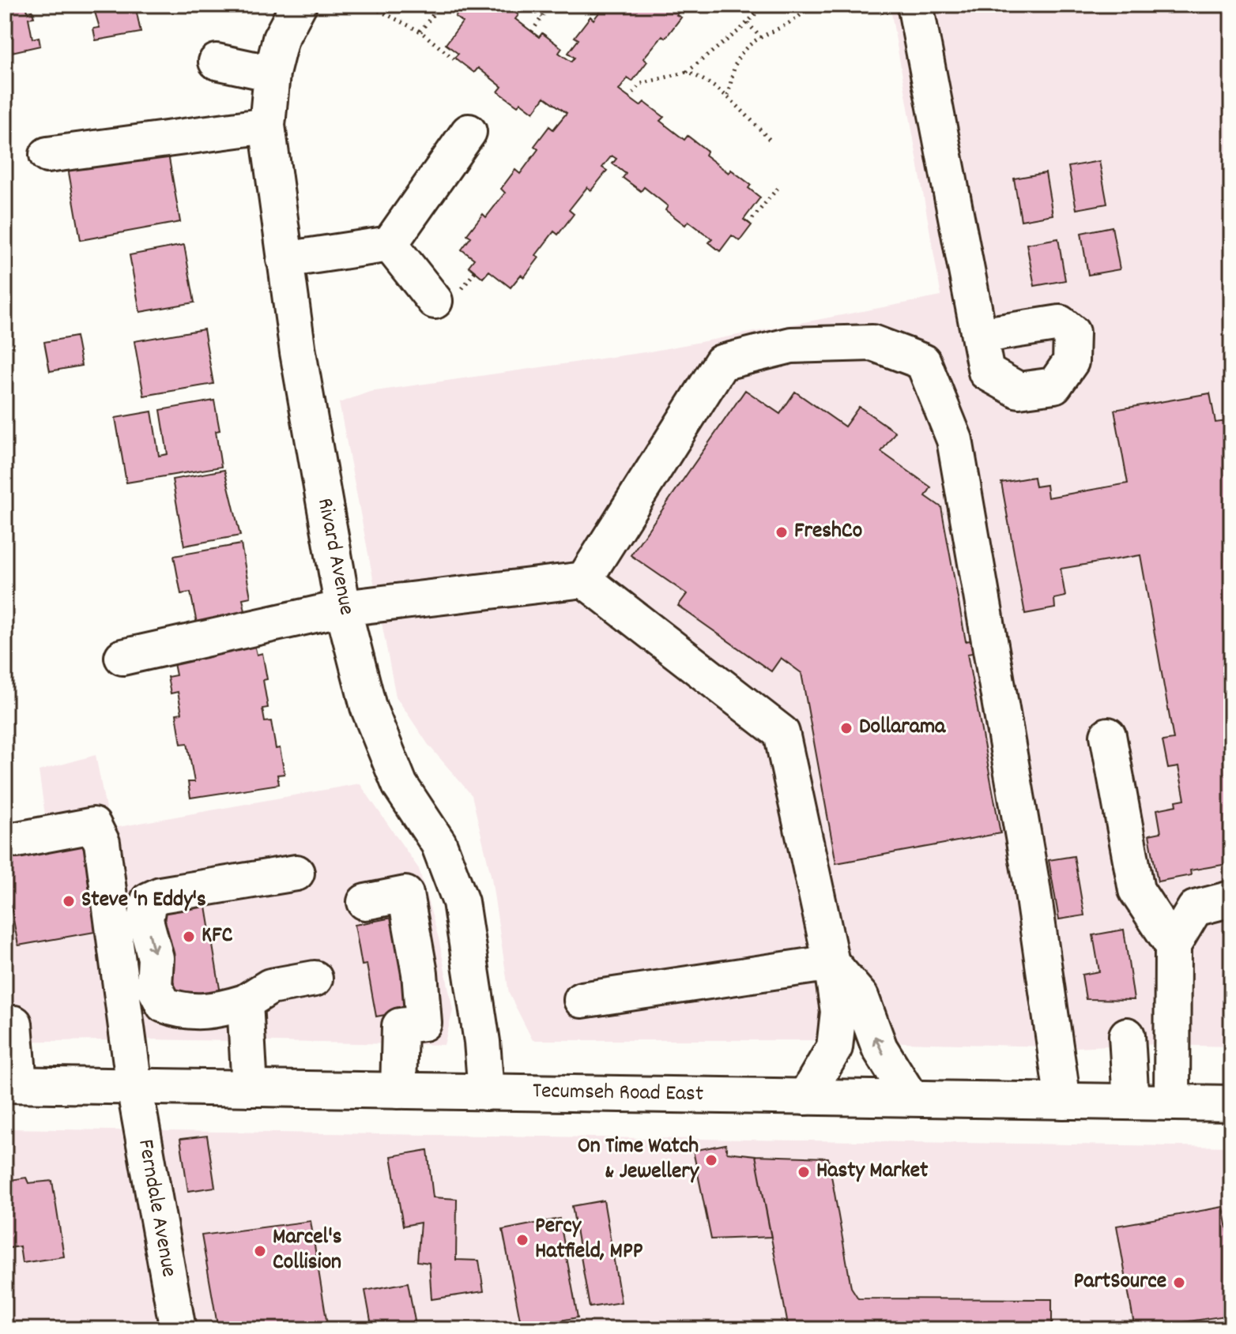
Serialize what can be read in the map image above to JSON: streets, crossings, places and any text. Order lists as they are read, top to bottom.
{
  "streets": {
    "street": ["Rivard Avenue", "Tecumseh Road East", "Ferndale Avenue"]
  },
  "crossings": [
    ["Rivard Avenue", "Tecumseh Road East"],
    ["Tecumseh Road East", "Ferndale Avenue"]
  ],
  "places": [
    "FreshCo",
    "Dollarama",
    "Steve 'n Eddy's",
    "KFC",
    "On Time Watch & Jewellery",
    "Hasty Market",
    "Percy Hatfield, MPP",
    "Marcel's Collision",
    "PartSource"
  ]
}
